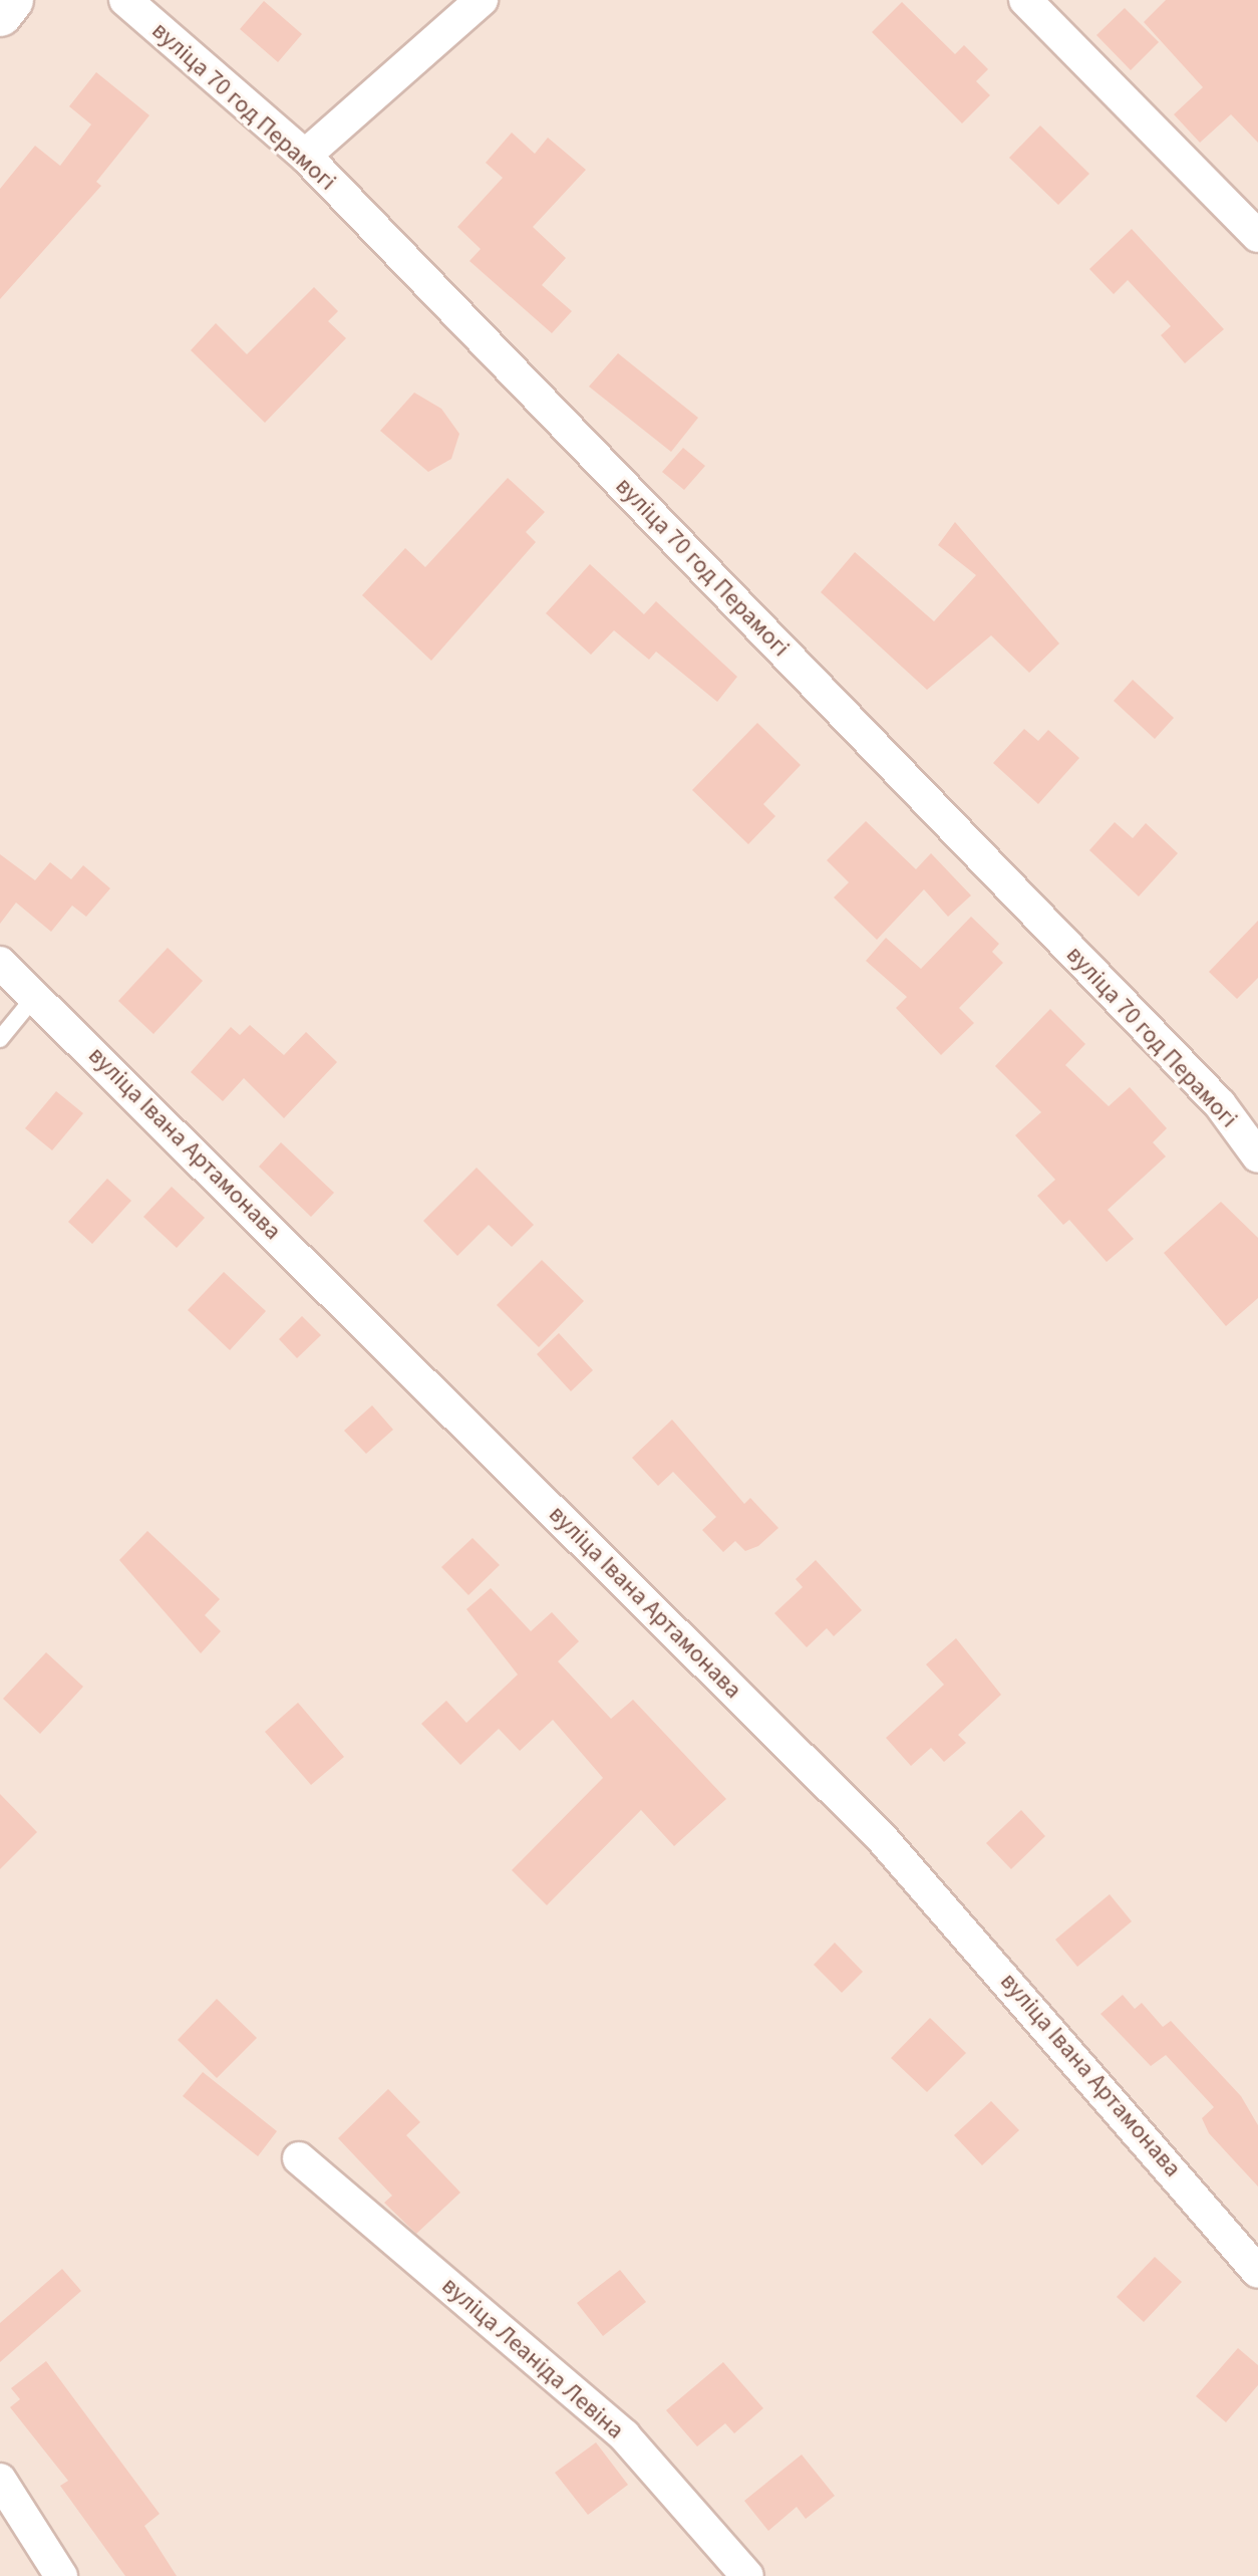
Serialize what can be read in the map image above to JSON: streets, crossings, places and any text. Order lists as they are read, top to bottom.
{
  "streets": {
    "street": ["вуліца 70 год Перамогі", "вуліца Івана Артамонава", "вуліца Леаніда Левіна"]
  }
}
